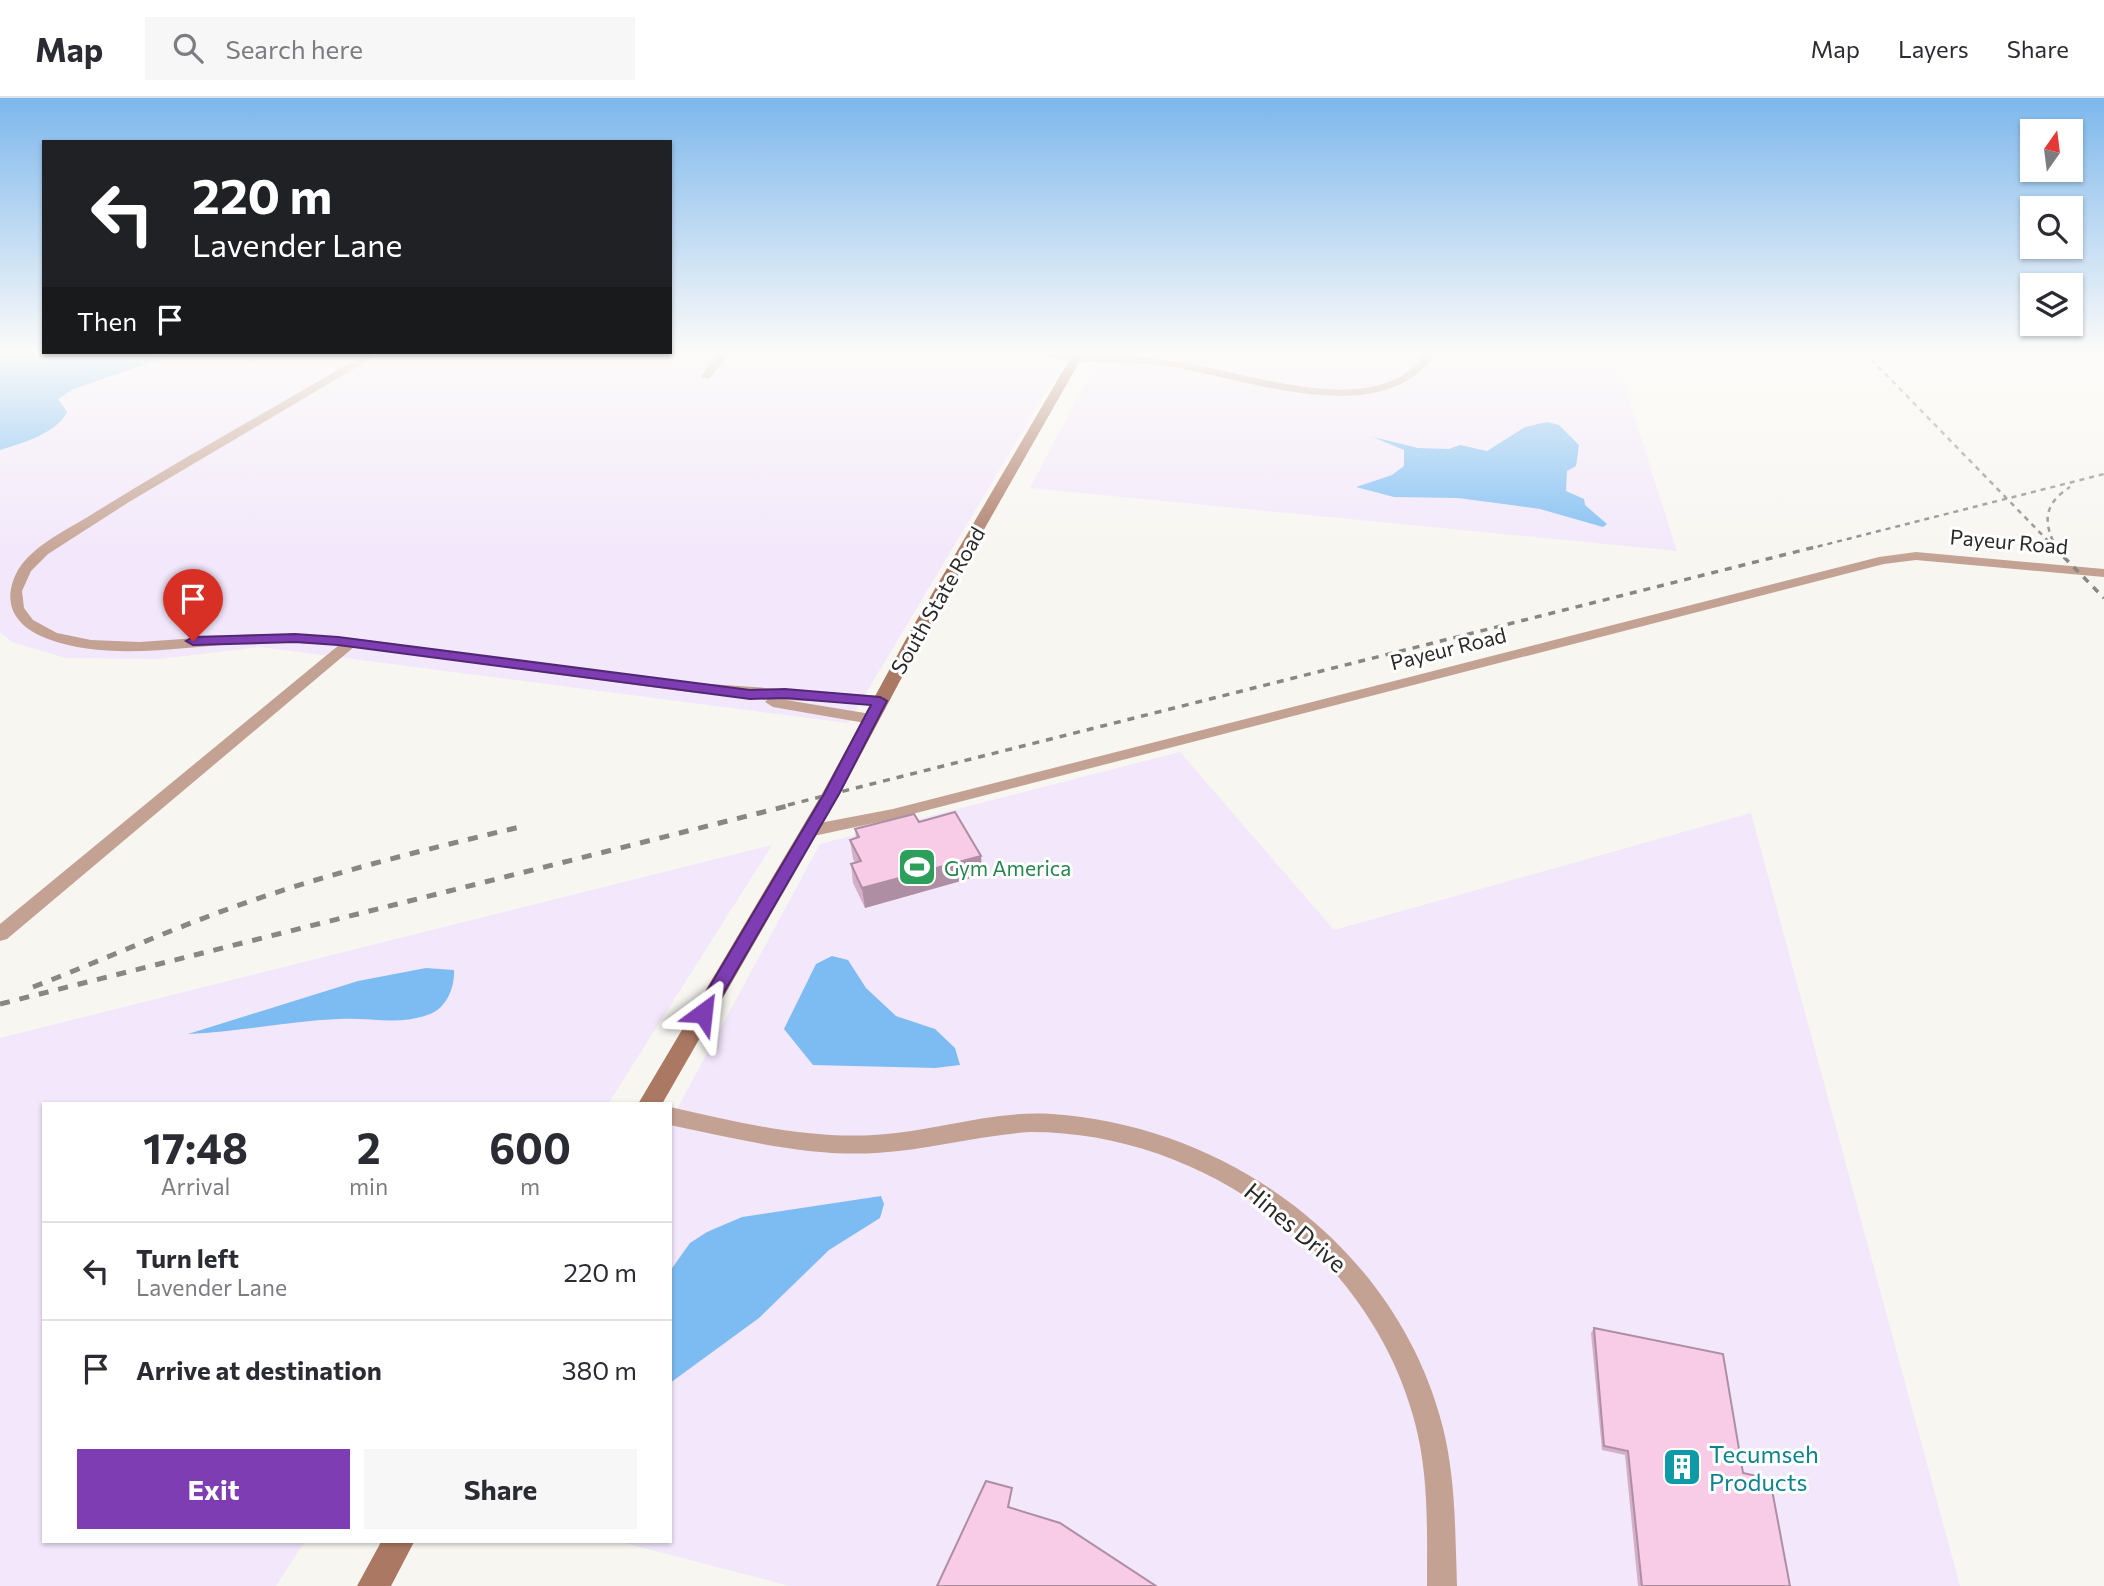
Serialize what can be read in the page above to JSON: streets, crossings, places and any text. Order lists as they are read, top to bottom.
{
  "streets": {
    "main road": ["South State Road"],
    "street": ["Payeur Road", "Hines Drive"]
  },
  "crossings": [
    ["Payeur Road", "South State Road"]
  ],
  "places": {
    "sports": ["Gym America"],
    "building": ["Tecumseh Products"]
  },
  "north": "top",
  "page": {
    "header": "Map",
    "search": "Search here",
    "nav": ["Map", "Layers", "Share"],
    "turn": ["220 m", "Lavender Lane"],
    "then": "Then",
    "eta": [
      "17:48",
      "Arrival",
      "2",
      "min",
      "600",
      "m"
    ],
    "list": [
      {
        "name": "Turn left",
        "note": "Lavender Lane",
        "value": "220 m"
      },
      {
        "name": "Arrive at destination",
        "value": "380 m"
      }
    ],
    "buttons": ["Exit", "Share"]
  }
}
